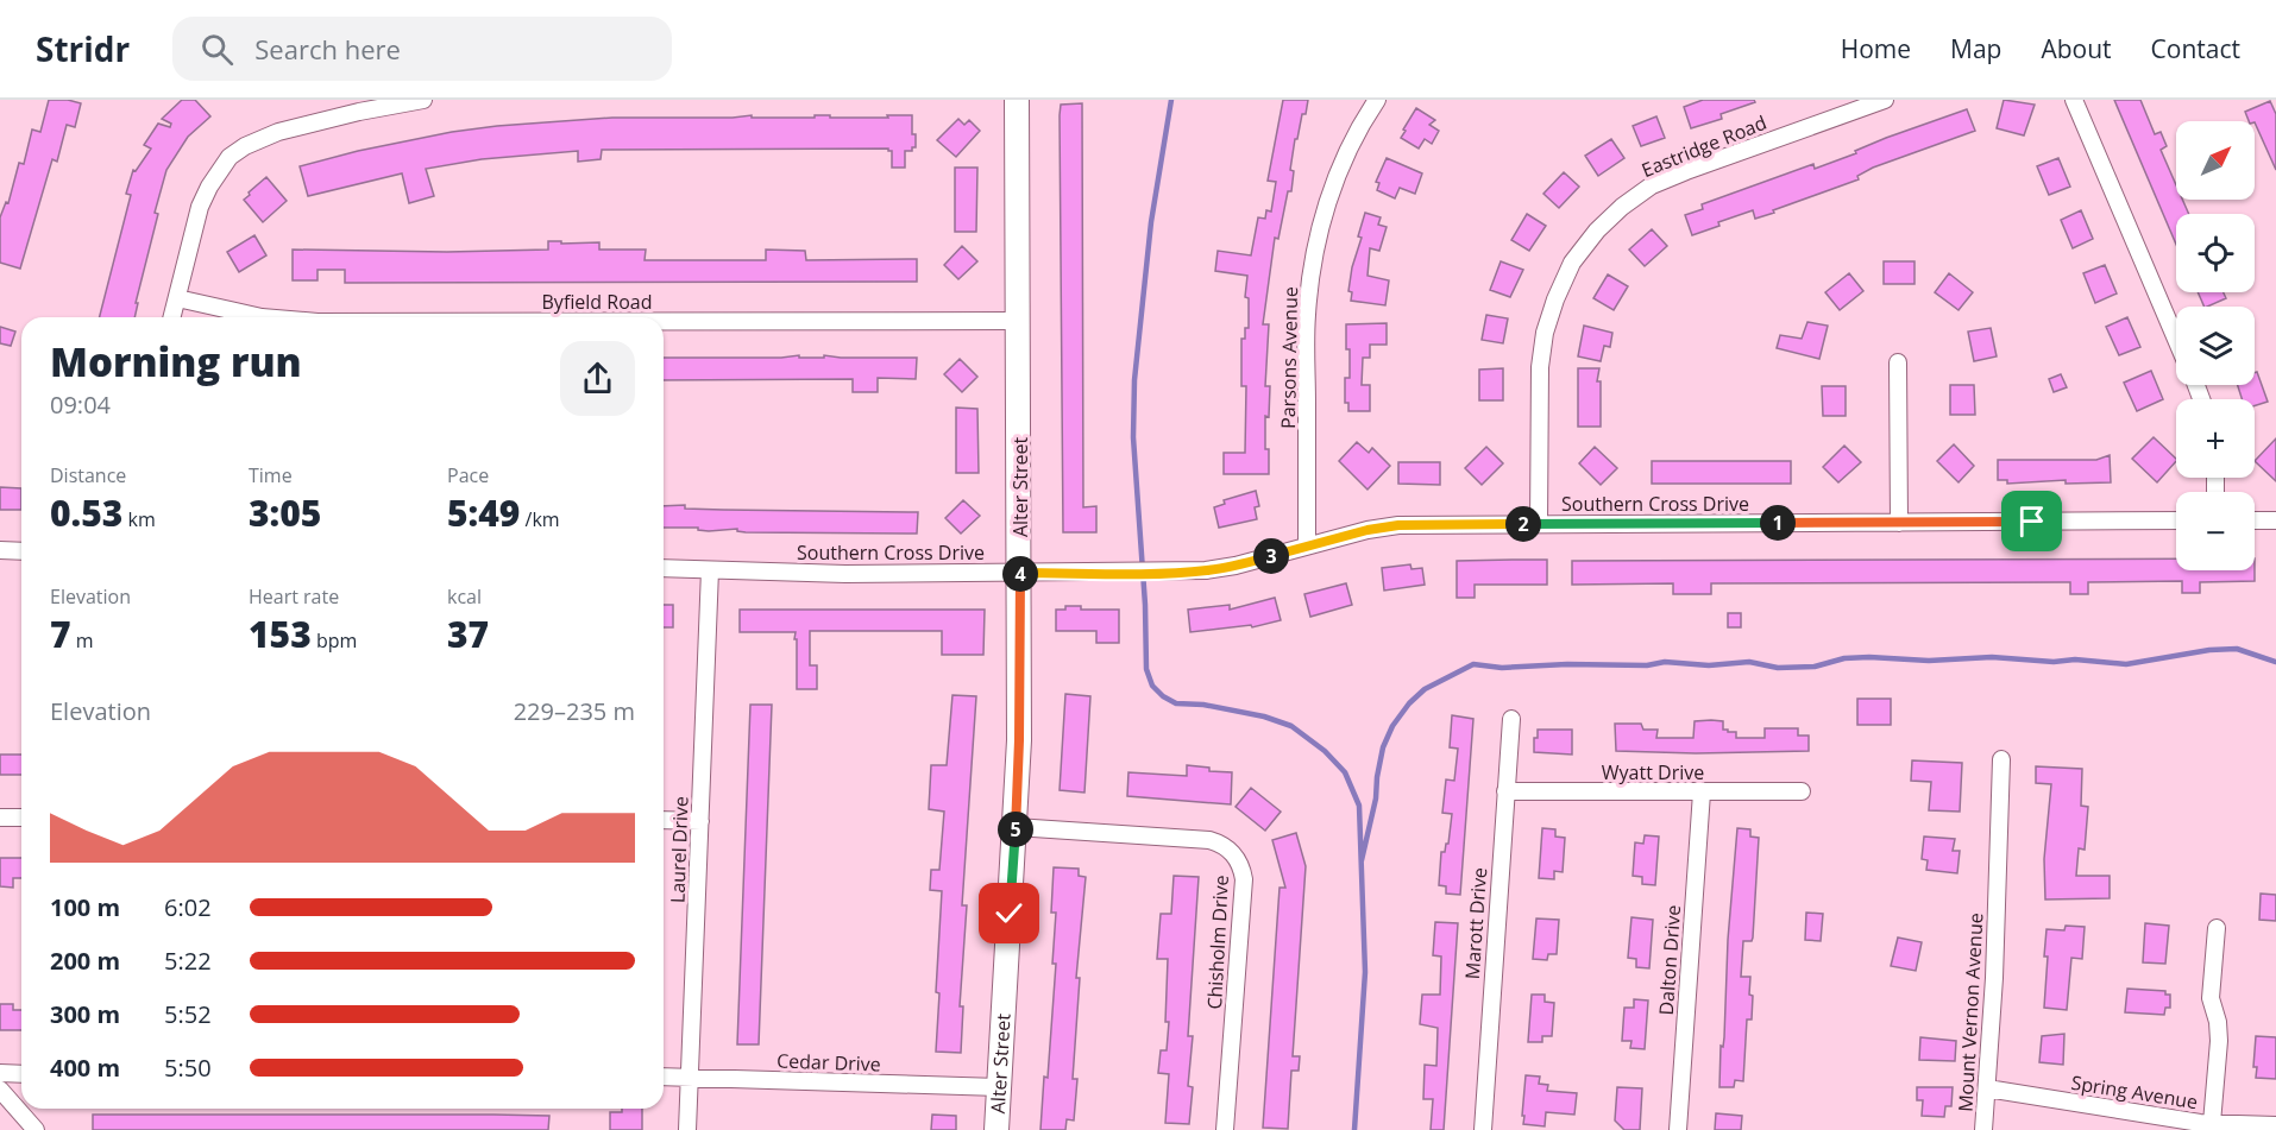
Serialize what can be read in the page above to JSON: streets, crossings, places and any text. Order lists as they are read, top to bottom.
{
  "streets": {
    "street": [
      "Eastridge Road",
      "Byfield Road",
      "Parsons Avenue",
      "Alter Street",
      "Southern Cross Drive",
      "Wyatt Drive",
      "Laurel Drive",
      "Marott Drive",
      "Chisholm Drive",
      "Dalton Drive",
      "Mount Vernon Avenue",
      "Cedar Drive",
      "Spring Avenue"
    ]
  },
  "crossings": [
    ["Eastridge Road", "Southern Cross Drive"],
    ["Byfield Road", "Alter Street"],
    ["Parsons Avenue", "Southern Cross Drive"],
    ["Alter Street", "Southern Cross Drive"],
    ["Alter Street", "Chisholm Drive"],
    ["Alter Street", "Cedar Drive"],
    ["Southern Cross Drive", "Laurel Drive"],
    ["Wyatt Drive", "Marott Drive"],
    ["Wyatt Drive", "Dalton Drive"],
    ["Laurel Drive", "Cedar Drive"],
    ["Mount Vernon Avenue", "Spring Avenue"]
  ],
  "north": "top right",
  "page": {
    "header": "Stridr",
    "search": "Search here",
    "nav": [
      "Home",
      "Map",
      "About",
      "Contact"
    ],
    "map_buttons": ["+", "−"],
    "heading": ["Morning run", "09:04"],
    "stats": [
      ["Distance", "0.53 km"],
      ["Time", "3:05"],
      ["Pace", "5:49 /km"],
      ["Elevation", "7 m"],
      ["Heart rate", "153 bpm"],
      ["kcal", "37"]
    ],
    "pins": [
      "1",
      "2",
      "3",
      "4",
      "5"
    ],
    "chart": ["Elevation", "229–235 m"],
    "list": [
      {
        "name": "100 m",
        "note": "6:02"
      },
      {
        "name": "200 m",
        "note": "5:22"
      },
      {
        "name": "300 m",
        "note": "5:52"
      },
      {
        "name": "400 m",
        "note": "5:50"
      }
    ]
  }
}
